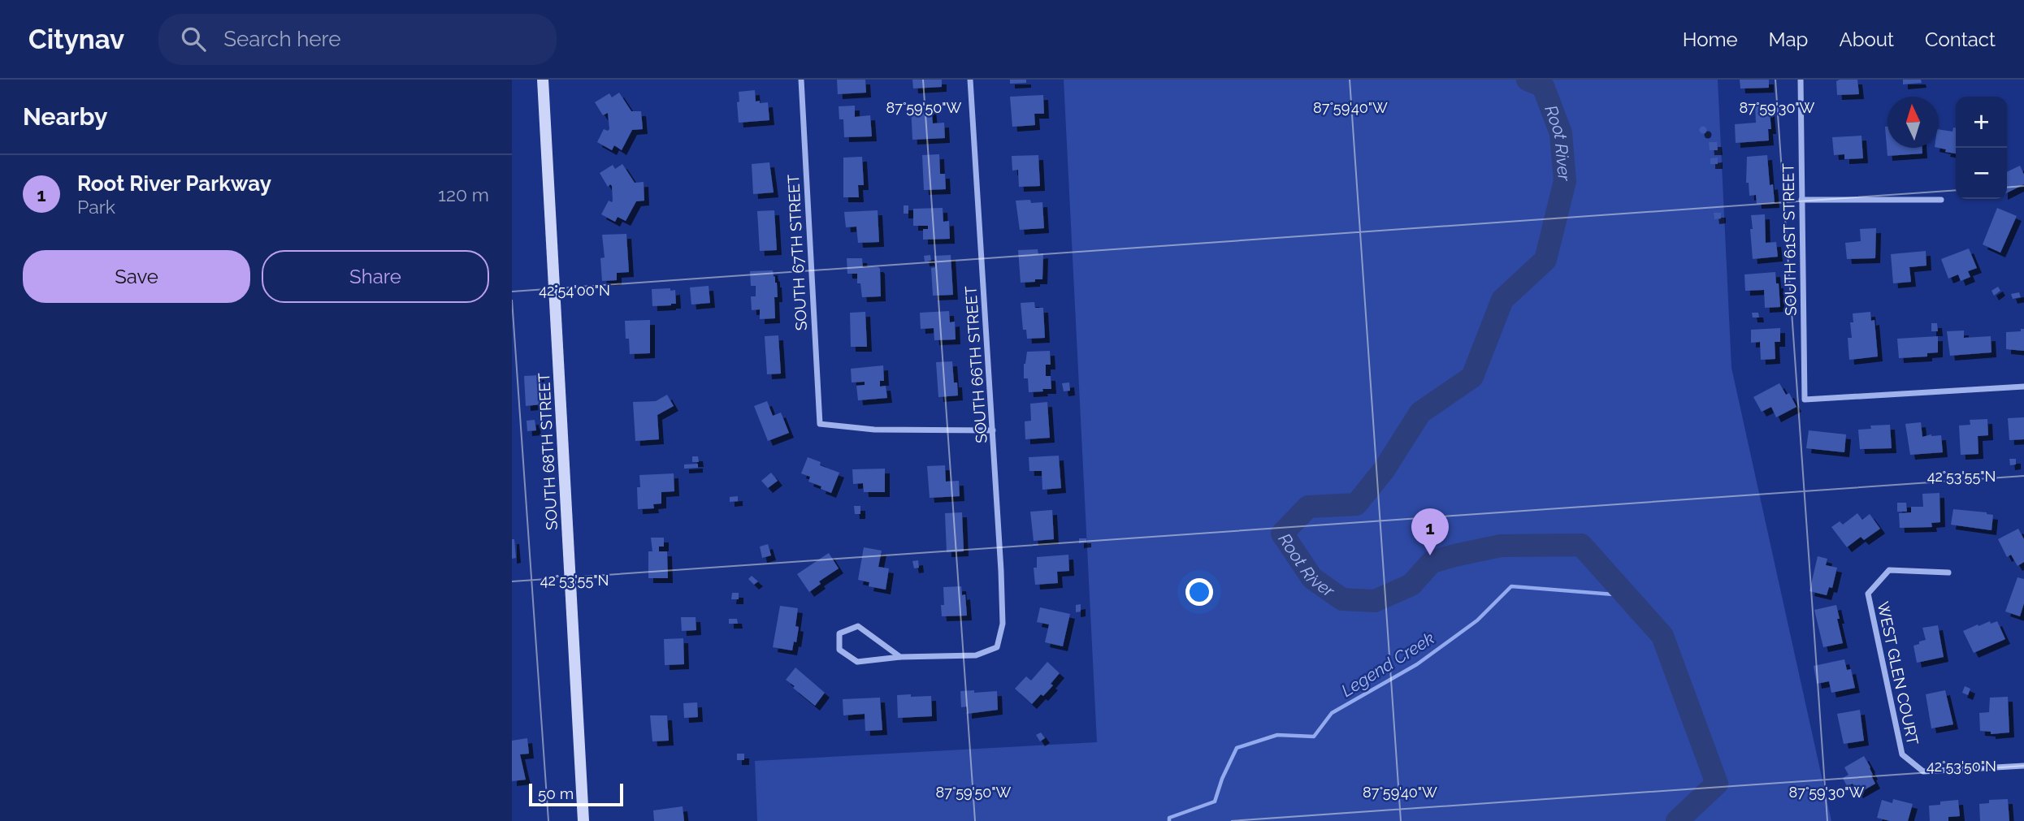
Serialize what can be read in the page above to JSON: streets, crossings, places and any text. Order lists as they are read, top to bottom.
{
  "streets": {
    "street": [
      "SOUTH 61ST STREET",
      "SOUTH 67TH STREET",
      "SOUTH 66TH STREET",
      "SOUTH 68TH STREET",
      "WEST GLEN COURT"
    ]
  },
  "crossings": [
    ["SOUTH 67TH STREET", "SOUTH 66TH STREET"]
  ],
  "water": ["Root River", "Legend Creek"],
  "scale_bar": "50 m",
  "north": "top",
  "page": {
    "header": "Citynav",
    "search": "Search here",
    "nav": [
      "Home",
      "Map",
      "About",
      "Contact"
    ],
    "heading": "Nearby",
    "map_buttons": ["+", "−"],
    "list": [
      {
        "mark": "1",
        "name": "Root River Parkway",
        "note": "Park",
        "value": "120 m"
      }
    ],
    "buttons": ["Save", "Share"],
    "pins": "1",
    "scale": "50 m"
  },
  "coordinates": [
    "87°59'50\"W",
    "87°59'40\"W",
    "87°59'30\"W",
    "42°54'00\"N",
    "42°53'55\"N",
    "42°53'50\"N"
  ]
}
